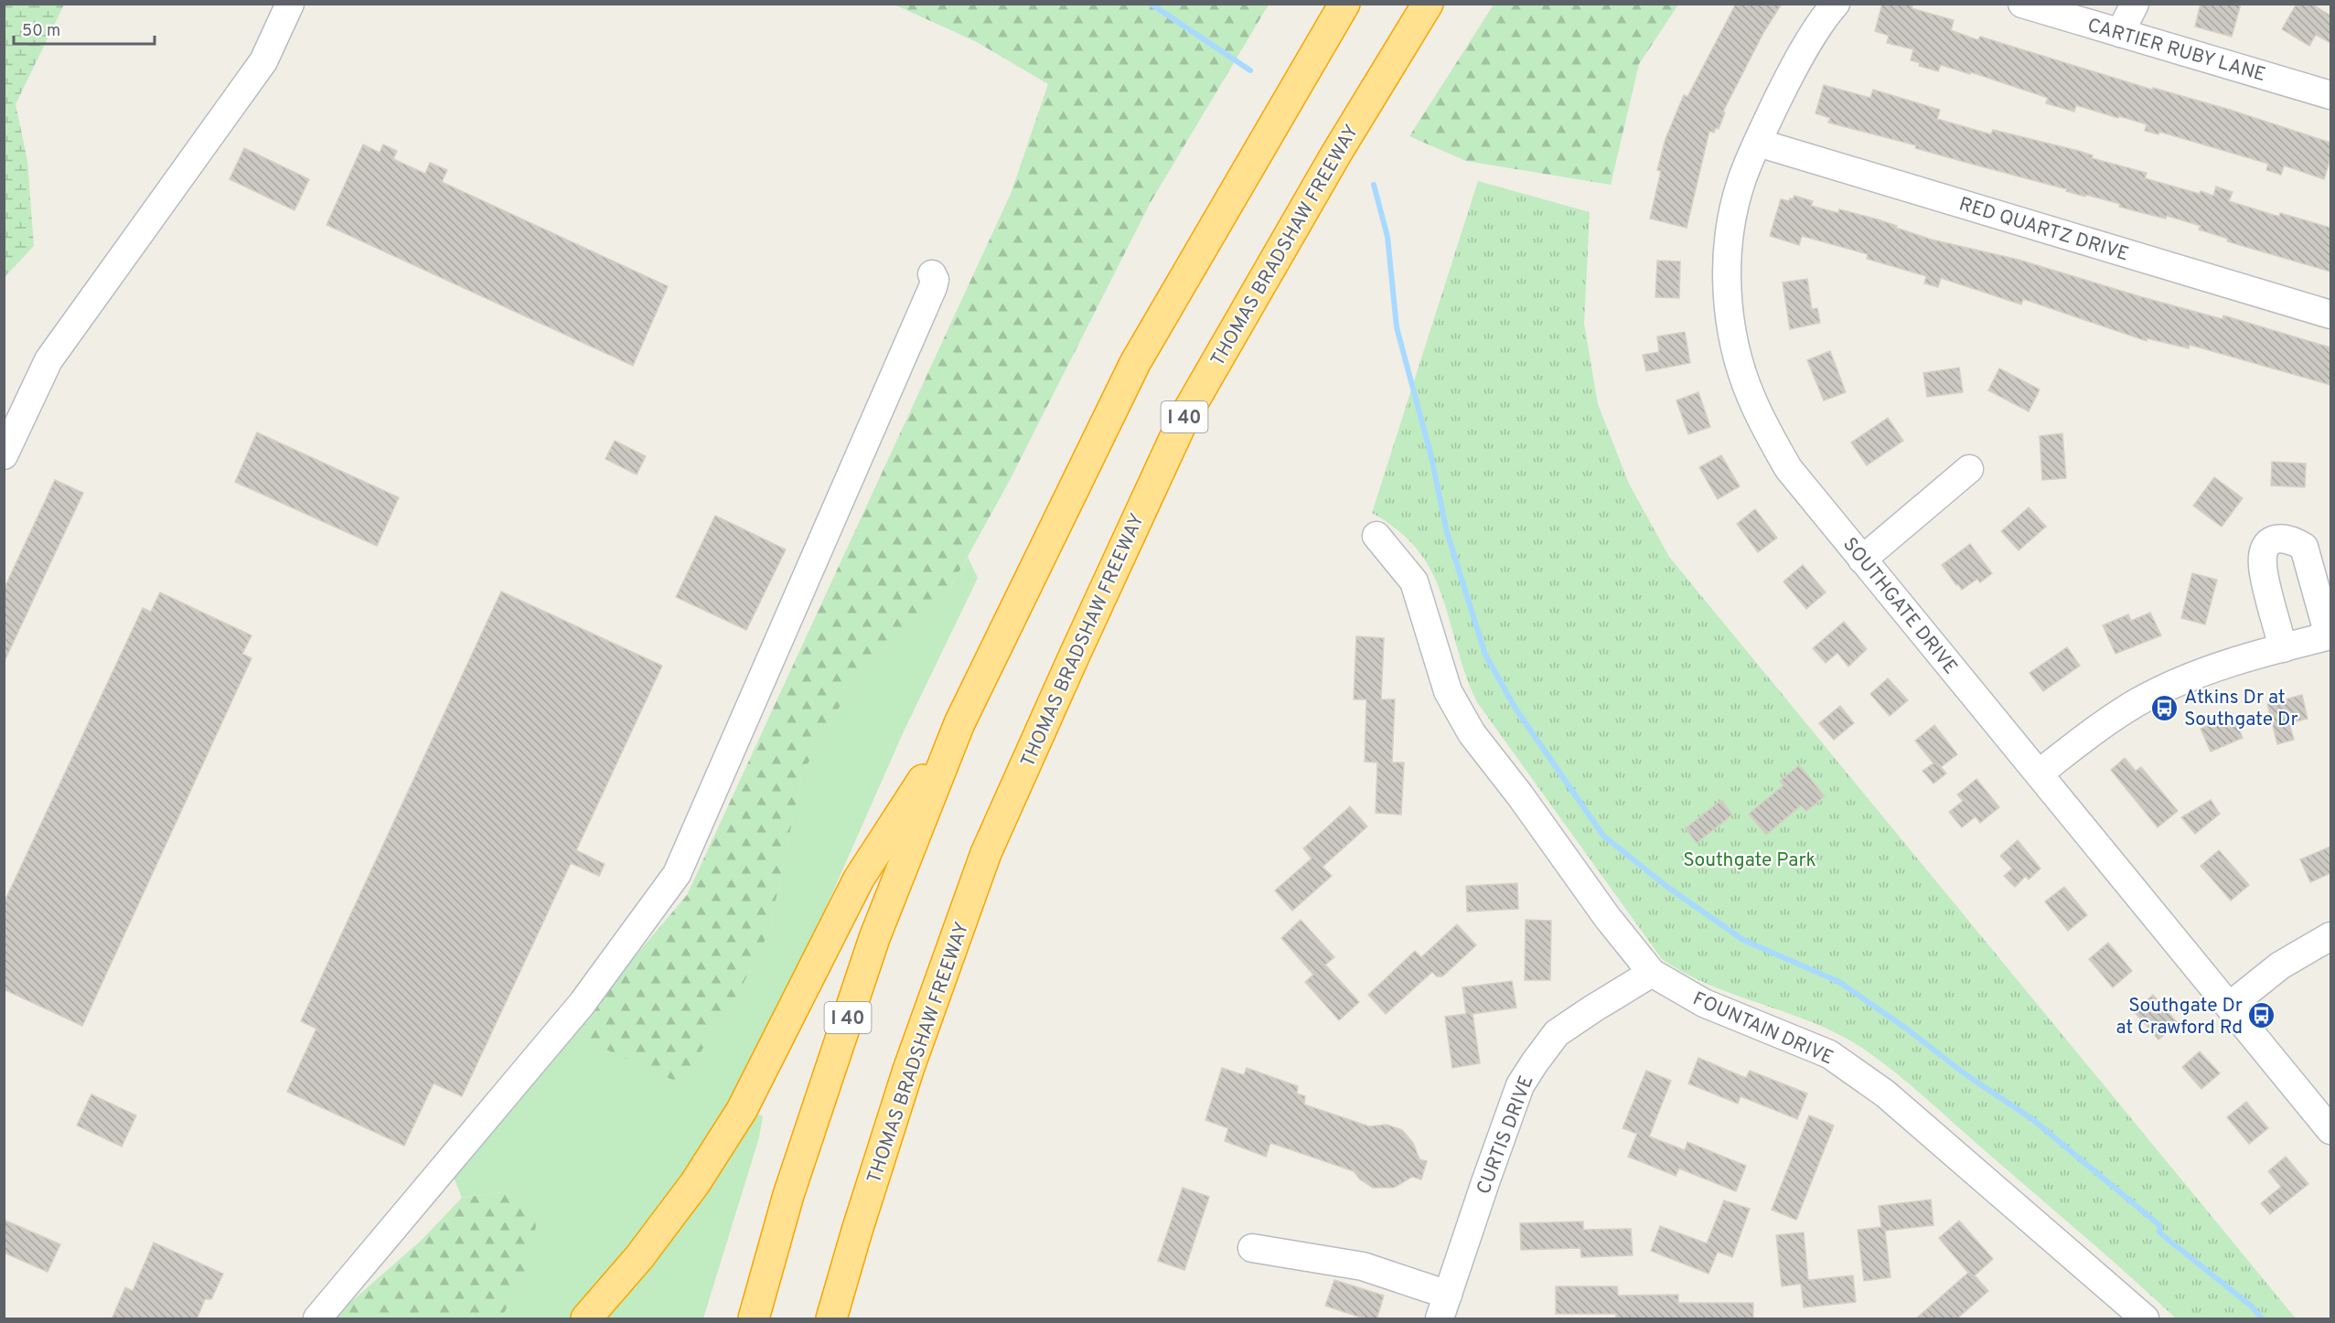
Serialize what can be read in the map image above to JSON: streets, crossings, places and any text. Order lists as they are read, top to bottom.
{
  "streets": {
    "highway": ["THOMAS BRADSHAW FREEWAY", "I 40"],
    "street": [
      "CARTIER RUBY LANE",
      "RED QUARTZ DRIVE",
      "SOUTHGATE DRIVE",
      "FOUNTAIN DRIVE",
      "CURTIS DRIVE"
    ]
  },
  "crossings": [
    ["RED QUARTZ DRIVE", "SOUTHGATE DRIVE"],
    ["FOUNTAIN DRIVE", "CURTIS DRIVE"]
  ],
  "parks": ["Southgate Park"],
  "places": {
    "bus stop": ["Atkins Dr at Southgate Dr", "Southgate Dr at Crawford Rd"]
  },
  "scale_bar": "50 m"
}
